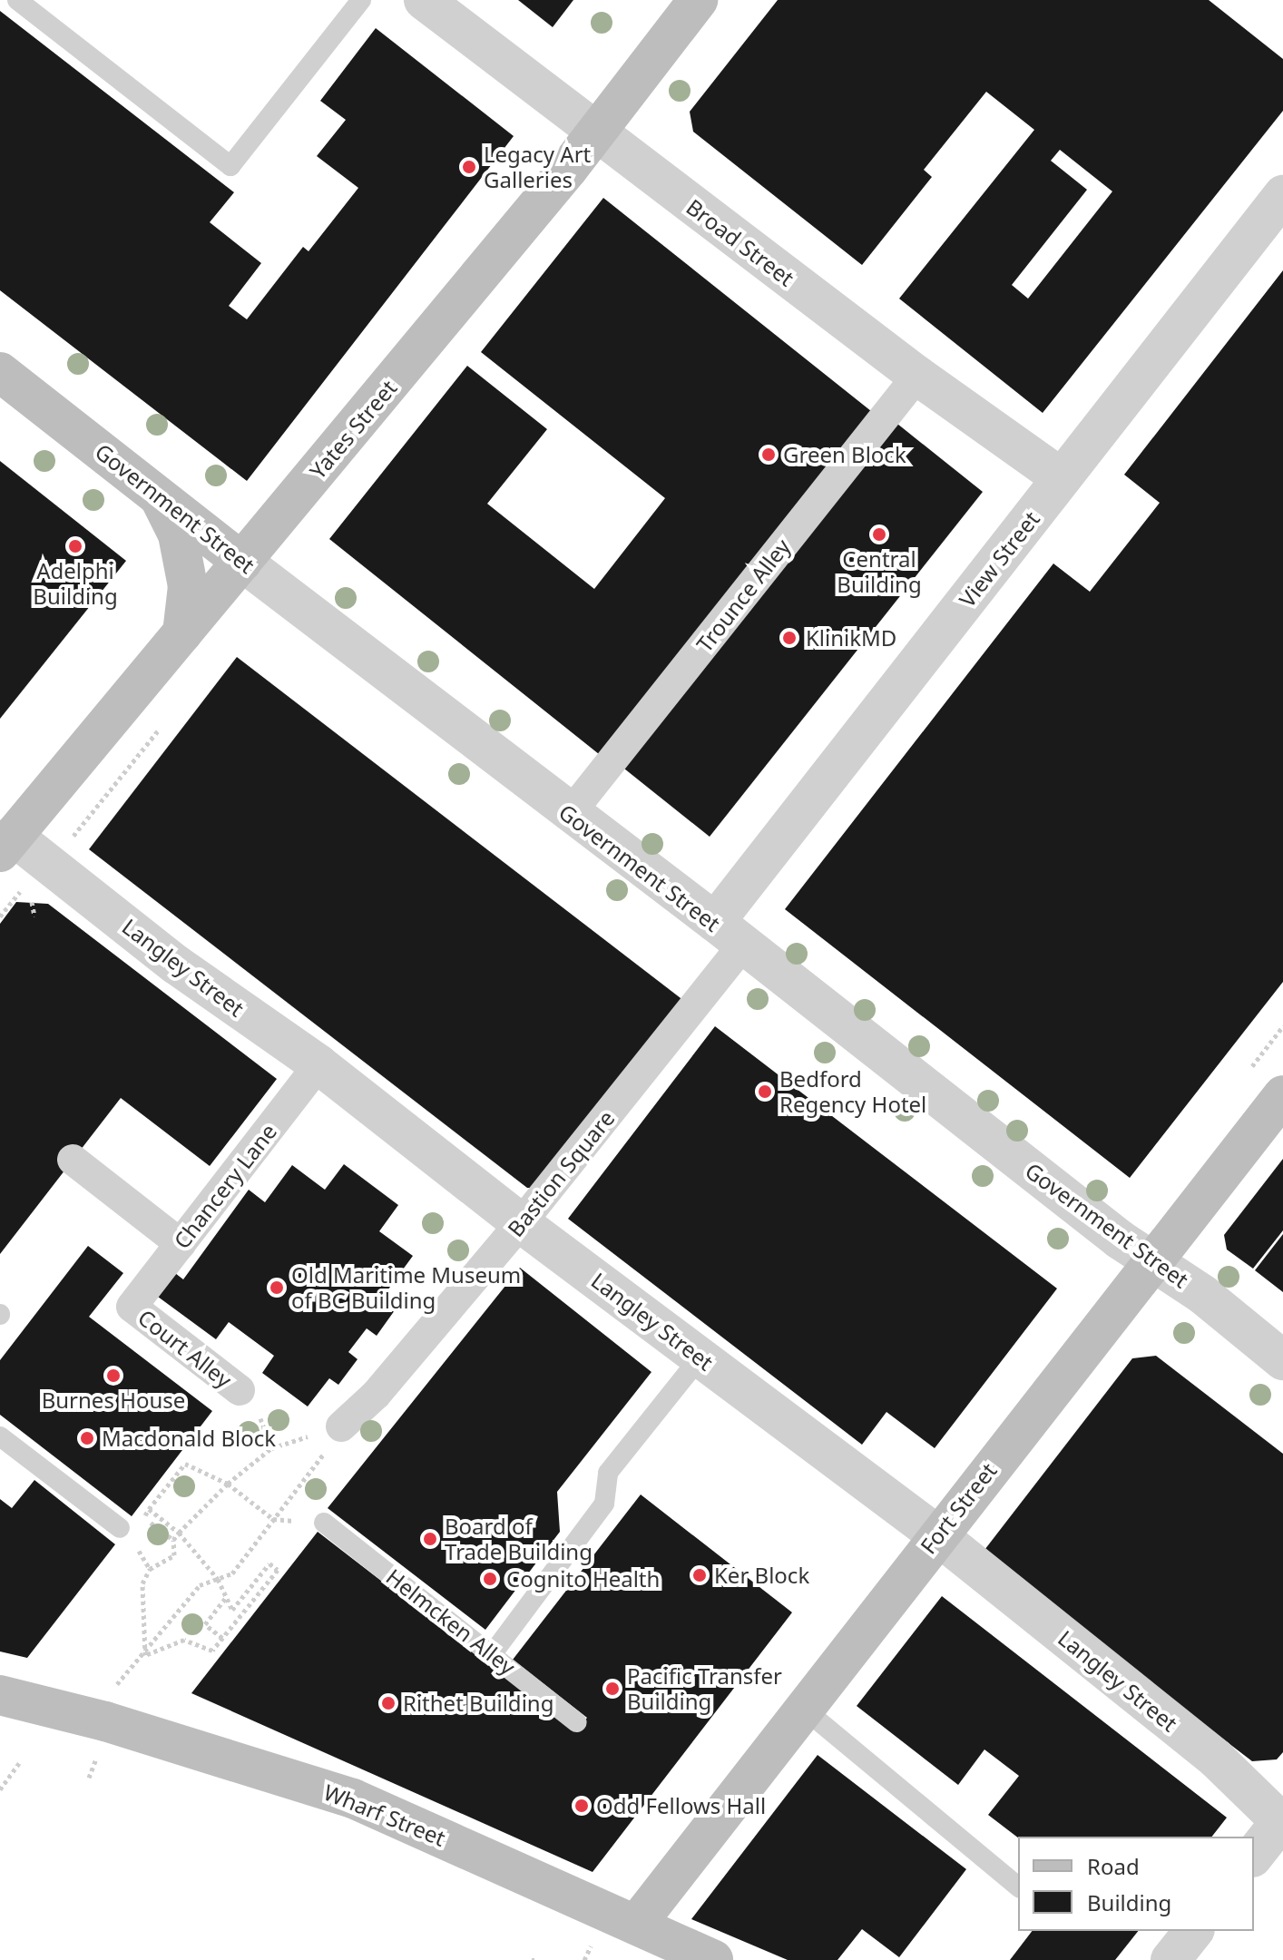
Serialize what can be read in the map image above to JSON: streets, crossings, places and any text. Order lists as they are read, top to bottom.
{
  "streets": {
    "main road": [
      "Yates Street",
      "Government Street",
      "Fort Street",
      "Wharf Street"
    ],
    "street": [
      "Broad Street",
      "View Street",
      "Trounce Alley",
      "Langley Street",
      "Bastion Square",
      "Chancery Lane",
      "Court Alley"
    ],
    "lane": ["Helmcken Alley"]
  },
  "crossings": [
    ["Broad Street", "Yates Street"],
    ["Broad Street", "View Street"],
    ["Broad Street", "Trounce Alley"],
    ["Yates Street", "Government Street"],
    ["Yates Street", "Langley Street"],
    ["Government Street", "View Street"],
    ["Government Street", "Trounce Alley"],
    ["Government Street", "Bastion Square"],
    ["Government Street", "Fort Street"],
    ["View Street", "Bastion Square"],
    ["Langley Street", "Bastion Square"],
    ["Langley Street", "Chancery Lane"],
    ["Langley Street", "Fort Street"],
    ["Chancery Lane", "Court Alley"],
    ["Fort Street", "Wharf Street"]
  ],
  "places": [
    "Legacy Art Galleries",
    "Green Block",
    "Central Building",
    "Adelphi Building",
    "KlinikMD",
    "Bedford Regency Hotel",
    "Old Maritime Museum of BC Building",
    "Burnes House",
    "Macdonald Block",
    "Board of Trade Building",
    "Ker Block",
    "Cognito Health",
    "Pacific Transfer Building",
    "Rithet Building",
    "Odd Fellows Hall"
  ],
  "legend": ["Road", "Building"]
}
